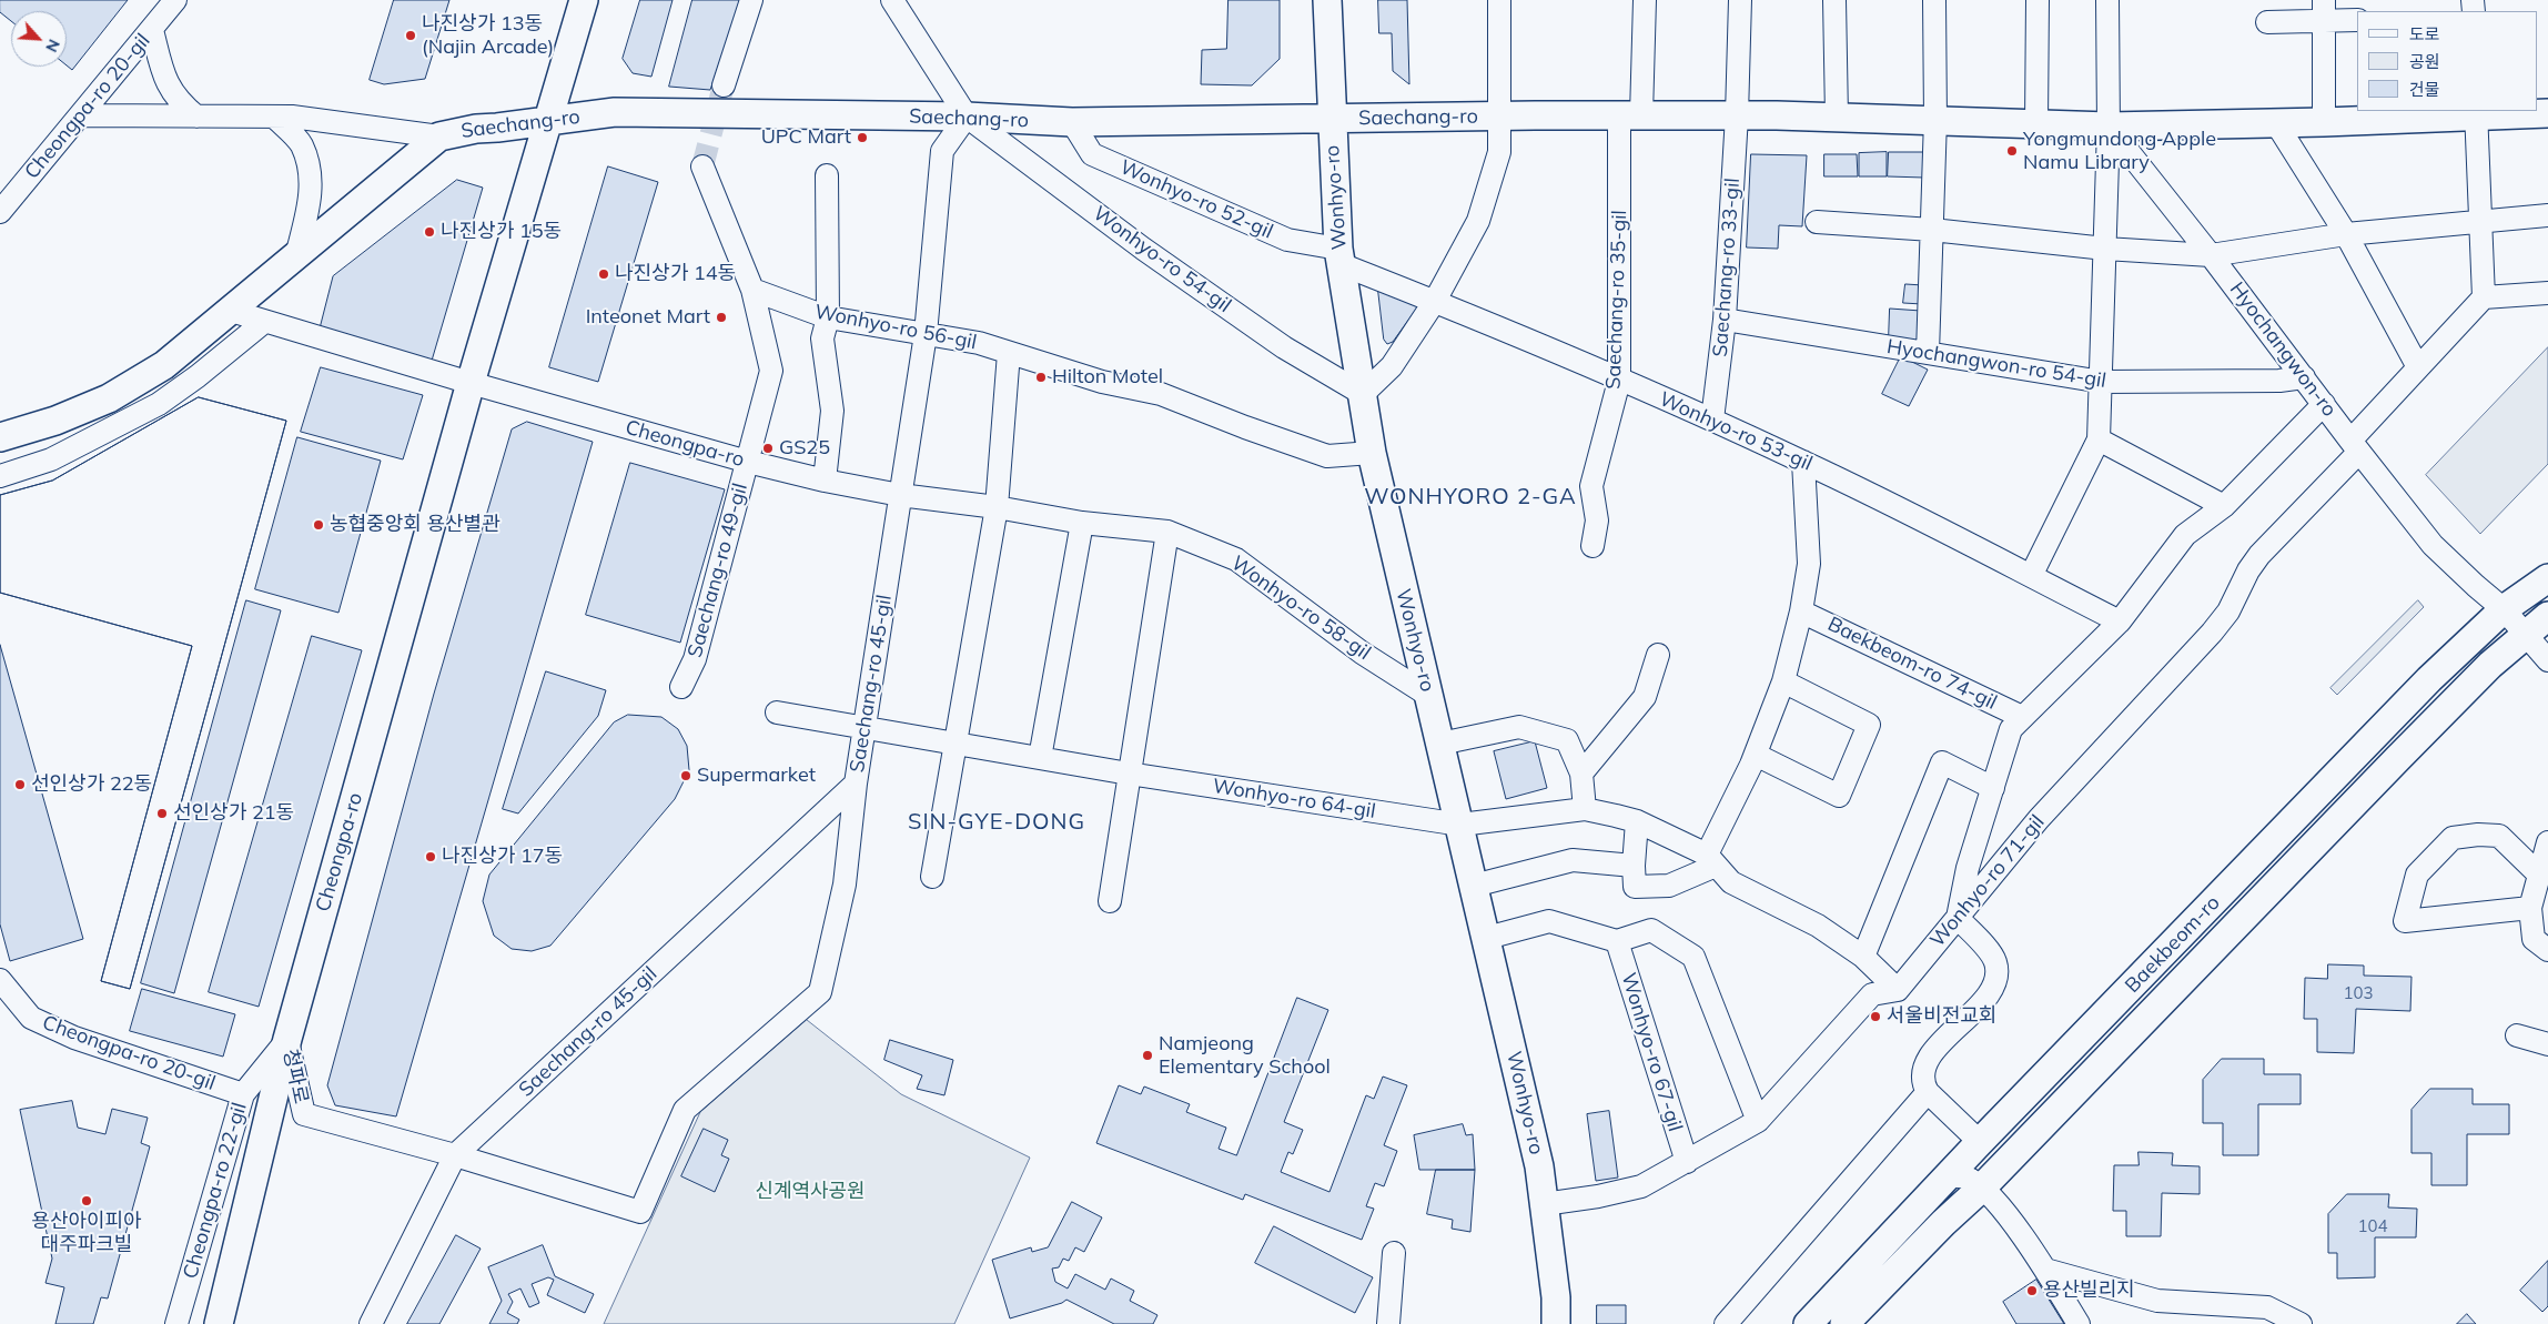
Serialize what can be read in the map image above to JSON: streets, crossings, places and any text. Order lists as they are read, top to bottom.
{
  "streets": {
    "main road": [
      "Saechang-ro",
      "Wonhyo-ro",
      "Cheongpa-ro",
      "Baekbeom-ro"
    ],
    "street": [
      "Cheongpa-ro 20-gil",
      "Wonhyo-ro 52-gil",
      "Wonhyo-ro 54-gil",
      "Saechang-ro 33-gil",
      "Saechang-ro 35-gil",
      "Wonhyo-ro 56-gil",
      "Hyochangwon-ro",
      "Hyochangwon-ro 54-gil",
      "Wonhyo-ro 53-gil",
      "Saechang-ro 49-gil",
      "Wonhyo-ro 58-gil",
      "Baekbeom-ro 74-gil",
      "Saechang-ro 45-gil",
      "Wonhyo-ro 64-gil",
      "Wonhyo-ro 71-gil",
      "Wonhyo-ro 67-gil",
      "청파로",
      "Cheongpa-ro 22-gil"
    ]
  },
  "crossings": [
    ["Cheongpa-ro 20-gil", "Saechang-ro"],
    ["Cheongpa-ro 20-gil", "Cheongpa-ro 22-gil"],
    ["Saechang-ro", "Wonhyo-ro"],
    ["Saechang-ro", "Wonhyo-ro 52-gil"],
    ["Saechang-ro", "Wonhyo-ro 54-gil"],
    ["Saechang-ro", "Saechang-ro 33-gil"],
    ["Saechang-ro", "Saechang-ro 35-gil"],
    ["Saechang-ro", "Hyochangwon-ro"],
    ["Saechang-ro", "Wonhyo-ro 53-gil"],
    ["Saechang-ro", "Cheongpa-ro"],
    ["Saechang-ro", "Saechang-ro 45-gil"],
    ["Wonhyo-ro", "Wonhyo-ro 52-gil"],
    ["Wonhyo-ro", "Wonhyo-ro 54-gil"],
    ["Wonhyo-ro", "Wonhyo-ro 56-gil"],
    ["Wonhyo-ro", "Wonhyo-ro 53-gil"],
    ["Wonhyo-ro", "Wonhyo-ro 58-gil"],
    ["Wonhyo-ro", "Wonhyo-ro 64-gil"],
    ["Wonhyo-ro 52-gil", "Wonhyo-ro 53-gil"],
    ["Wonhyo-ro 54-gil", "Saechang-ro 45-gil"],
    ["Saechang-ro 33-gil", "Hyochangwon-ro 54-gil"],
    ["Saechang-ro 33-gil", "Wonhyo-ro 53-gil"],
    ["Saechang-ro 35-gil", "Wonhyo-ro 53-gil"],
    ["Wonhyo-ro 56-gil", "Saechang-ro 49-gil"],
    ["Wonhyo-ro 56-gil", "Saechang-ro 45-gil"],
    ["Hyochangwon-ro", "Hyochangwon-ro 54-gil"],
    ["Hyochangwon-ro", "Baekbeom-ro 74-gil"],
    ["Hyochangwon-ro", "Wonhyo-ro 71-gil"],
    ["Hyochangwon-ro", "Baekbeom-ro"],
    ["Wonhyo-ro 53-gil", "Baekbeom-ro 74-gil"],
    ["Cheongpa-ro", "Saechang-ro 49-gil"],
    ["Cheongpa-ro", "Wonhyo-ro 58-gil"],
    ["Cheongpa-ro", "Saechang-ro 45-gil"],
    ["Cheongpa-ro", "청파로"],
    ["Cheongpa-ro", "Cheongpa-ro 22-gil"],
    ["Wonhyo-ro 58-gil", "Saechang-ro 45-gil"],
    ["Baekbeom-ro 74-gil", "Wonhyo-ro 71-gil"],
    ["Saechang-ro 45-gil", "Wonhyo-ro 64-gil"],
    ["Saechang-ro 45-gil", "청파로"],
    ["청파로", "Cheongpa-ro 22-gil"]
  ],
  "districts": ["WONHYORO 2-GA", "SIN-GYE-DONG"],
  "parks": ["신계역사공원"],
  "places": [
    "나진상가 13동 (Najin Arcade)",
    "UPC Mart",
    "Yongmundong Apple Namu Library",
    "나진상가 15동",
    "나진상가 14동",
    "Inteonet Mart",
    "Hilton Motel",
    "GS25",
    "농협중앙회 용산별관",
    "Supermarket",
    "선인상가 22동",
    "선인상가 21동",
    "나진상가 17동",
    "서울비전교회",
    "Namjeong Elementary School",
    "용산아이피아 대주파크빌",
    "용산빌리지"
  ],
  "house_numbers": ["103", "104"],
  "legend": ["도로", "공원", "건물"],
  "north": "bottom right"
}
